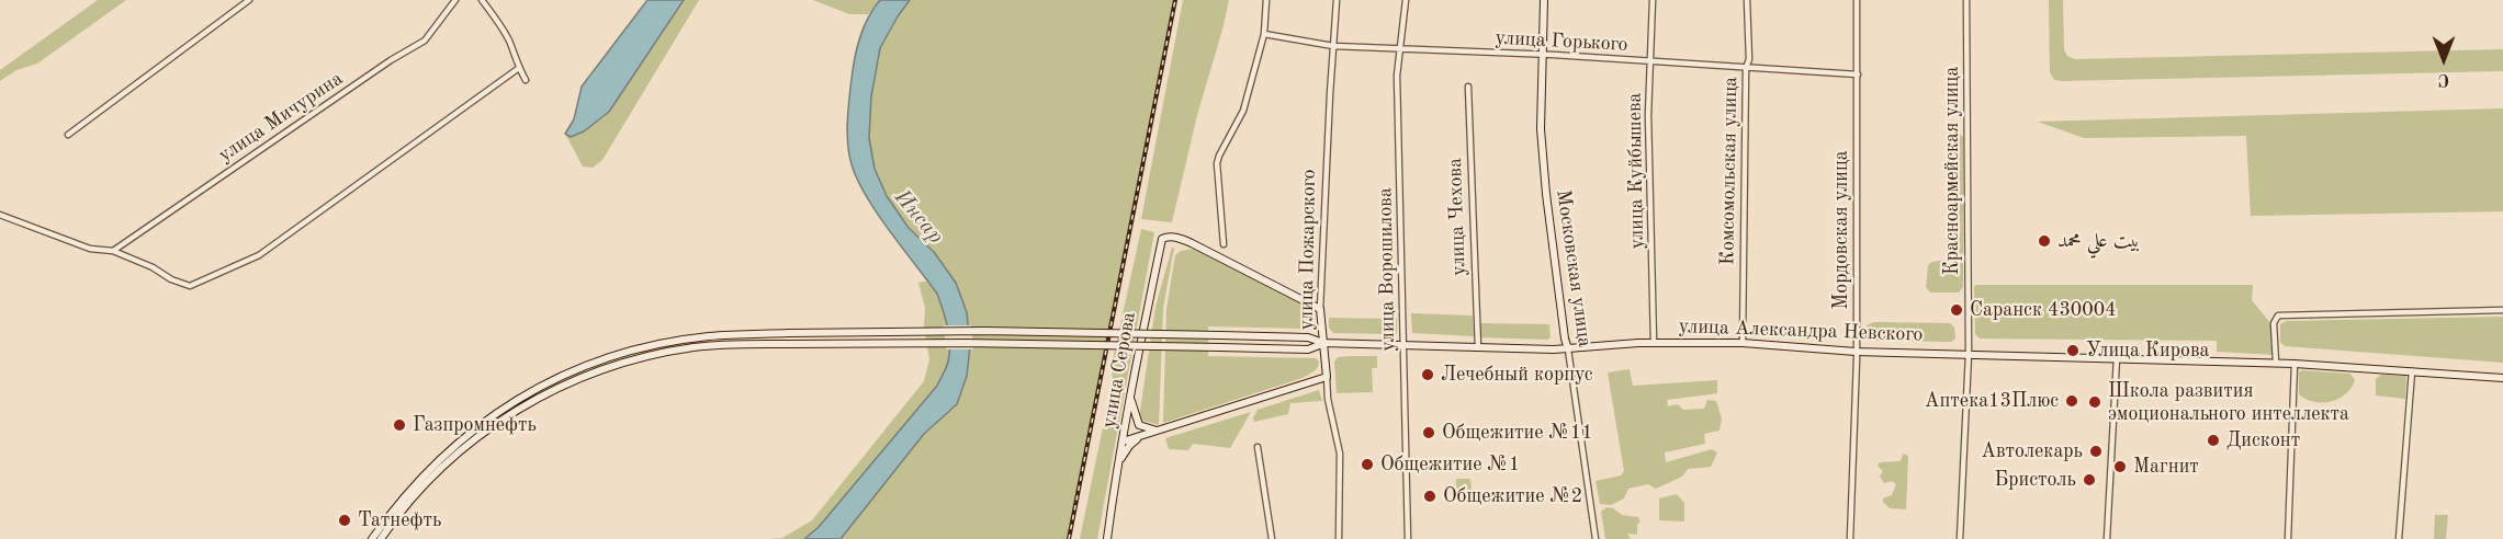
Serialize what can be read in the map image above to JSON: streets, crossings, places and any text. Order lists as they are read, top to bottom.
{
  "streets": {
    "main road": [
      "улица Пожарского",
      "Московская улица",
      "улица Александра Невского",
      "улица Серова"
    ],
    "street": [
      "улица Горького",
      "улица Мичурина",
      "улица Куйбышева",
      "Комсомольская улица",
      "Красноармейская улица",
      "улица Чехова",
      "Мордовская улица",
      "улица Ворошилова"
    ]
  },
  "crossings": [
    ["улица Горького", "улица Куйбышева"],
    ["улица Горького", "Комсомольская улица"],
    ["улица Горького", "Мордовская улица"],
    ["улица Горького", "улица Пожарского"],
    ["улица Горького", "Московская улица"],
    ["улица Горького", "улица Ворошилова"],
    ["улица Куйбышева", "улица Александра Невского"],
    ["Комсомольская улица", "улица Александра Невского"],
    ["Красноармейская улица", "улица Александра Невского"],
    ["улица Чехова", "улица Александра Невского"],
    ["Мордовская улица", "улица Александра Невского"],
    ["улица Пожарского", "улица Александра Невского"],
    ["улица Пожарского", "улица Серова"],
    ["Московская улица", "улица Александра Невского"],
    ["улица Ворошилова", "улица Александра Невского"]
  ],
  "water": ["Инсар"],
  "places": [
    "بيت علي محمد",
    "Саранск 430004",
    "Улица Кирова",
    "Лечебный корпус",
    "Аптека13Плюс",
    "Школа развития эмоционального интеллекта",
    "Газпромнефть",
    "Общежитие №11",
    "Дисконт",
    "Автолекарь",
    "Общежитие №1",
    "Магнит",
    "Бристоль",
    "Общежитие №2",
    "Татнефть"
  ],
  "north": "bottom"
}
